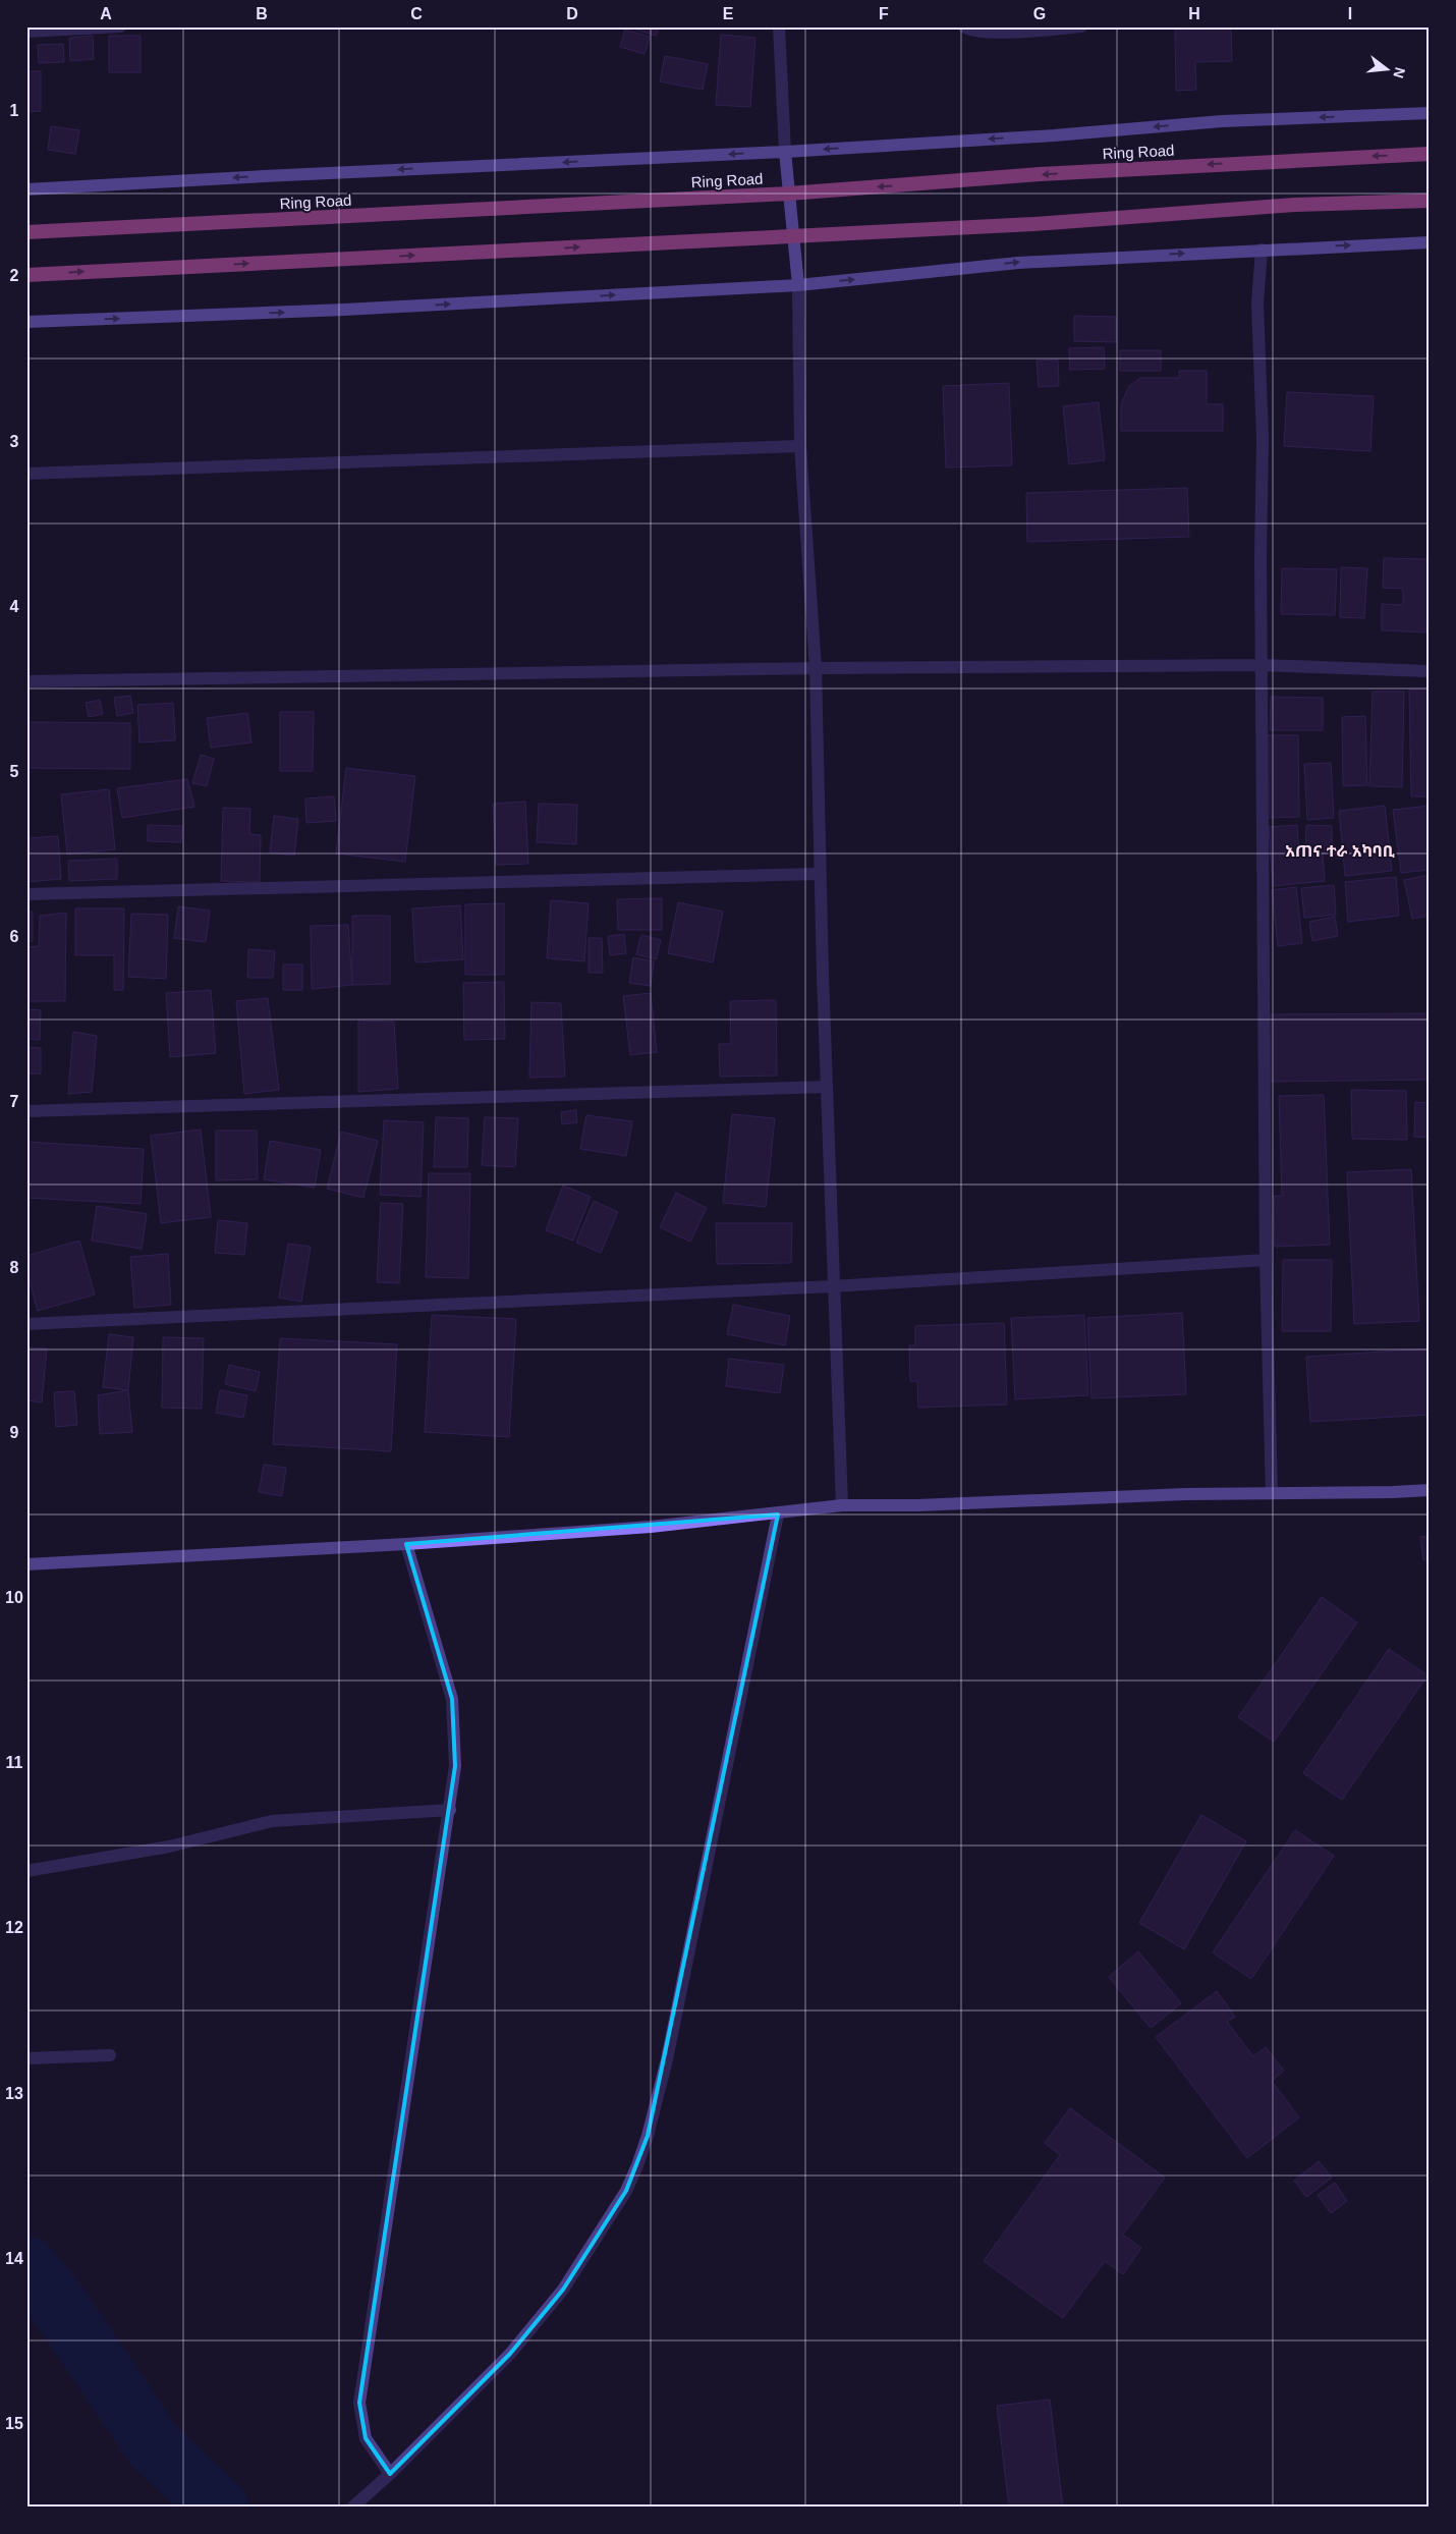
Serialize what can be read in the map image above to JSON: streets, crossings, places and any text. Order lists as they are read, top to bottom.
{
  "streets": {
    "highway": ["Ring Road"]
  },
  "districts": ["አጠና ተራ አካባቢ"],
  "north": "right",
  "grid": {
    "columns": [
      "A",
      "B",
      "C",
      "D",
      "E",
      "F",
      "G",
      "H",
      "I"
    ],
    "rows": [
      "1",
      "2",
      "3",
      "4",
      "5",
      "6",
      "7",
      "8",
      "9",
      "10",
      "11",
      "12",
      "13",
      "14",
      "15"
    ]
  }
}
